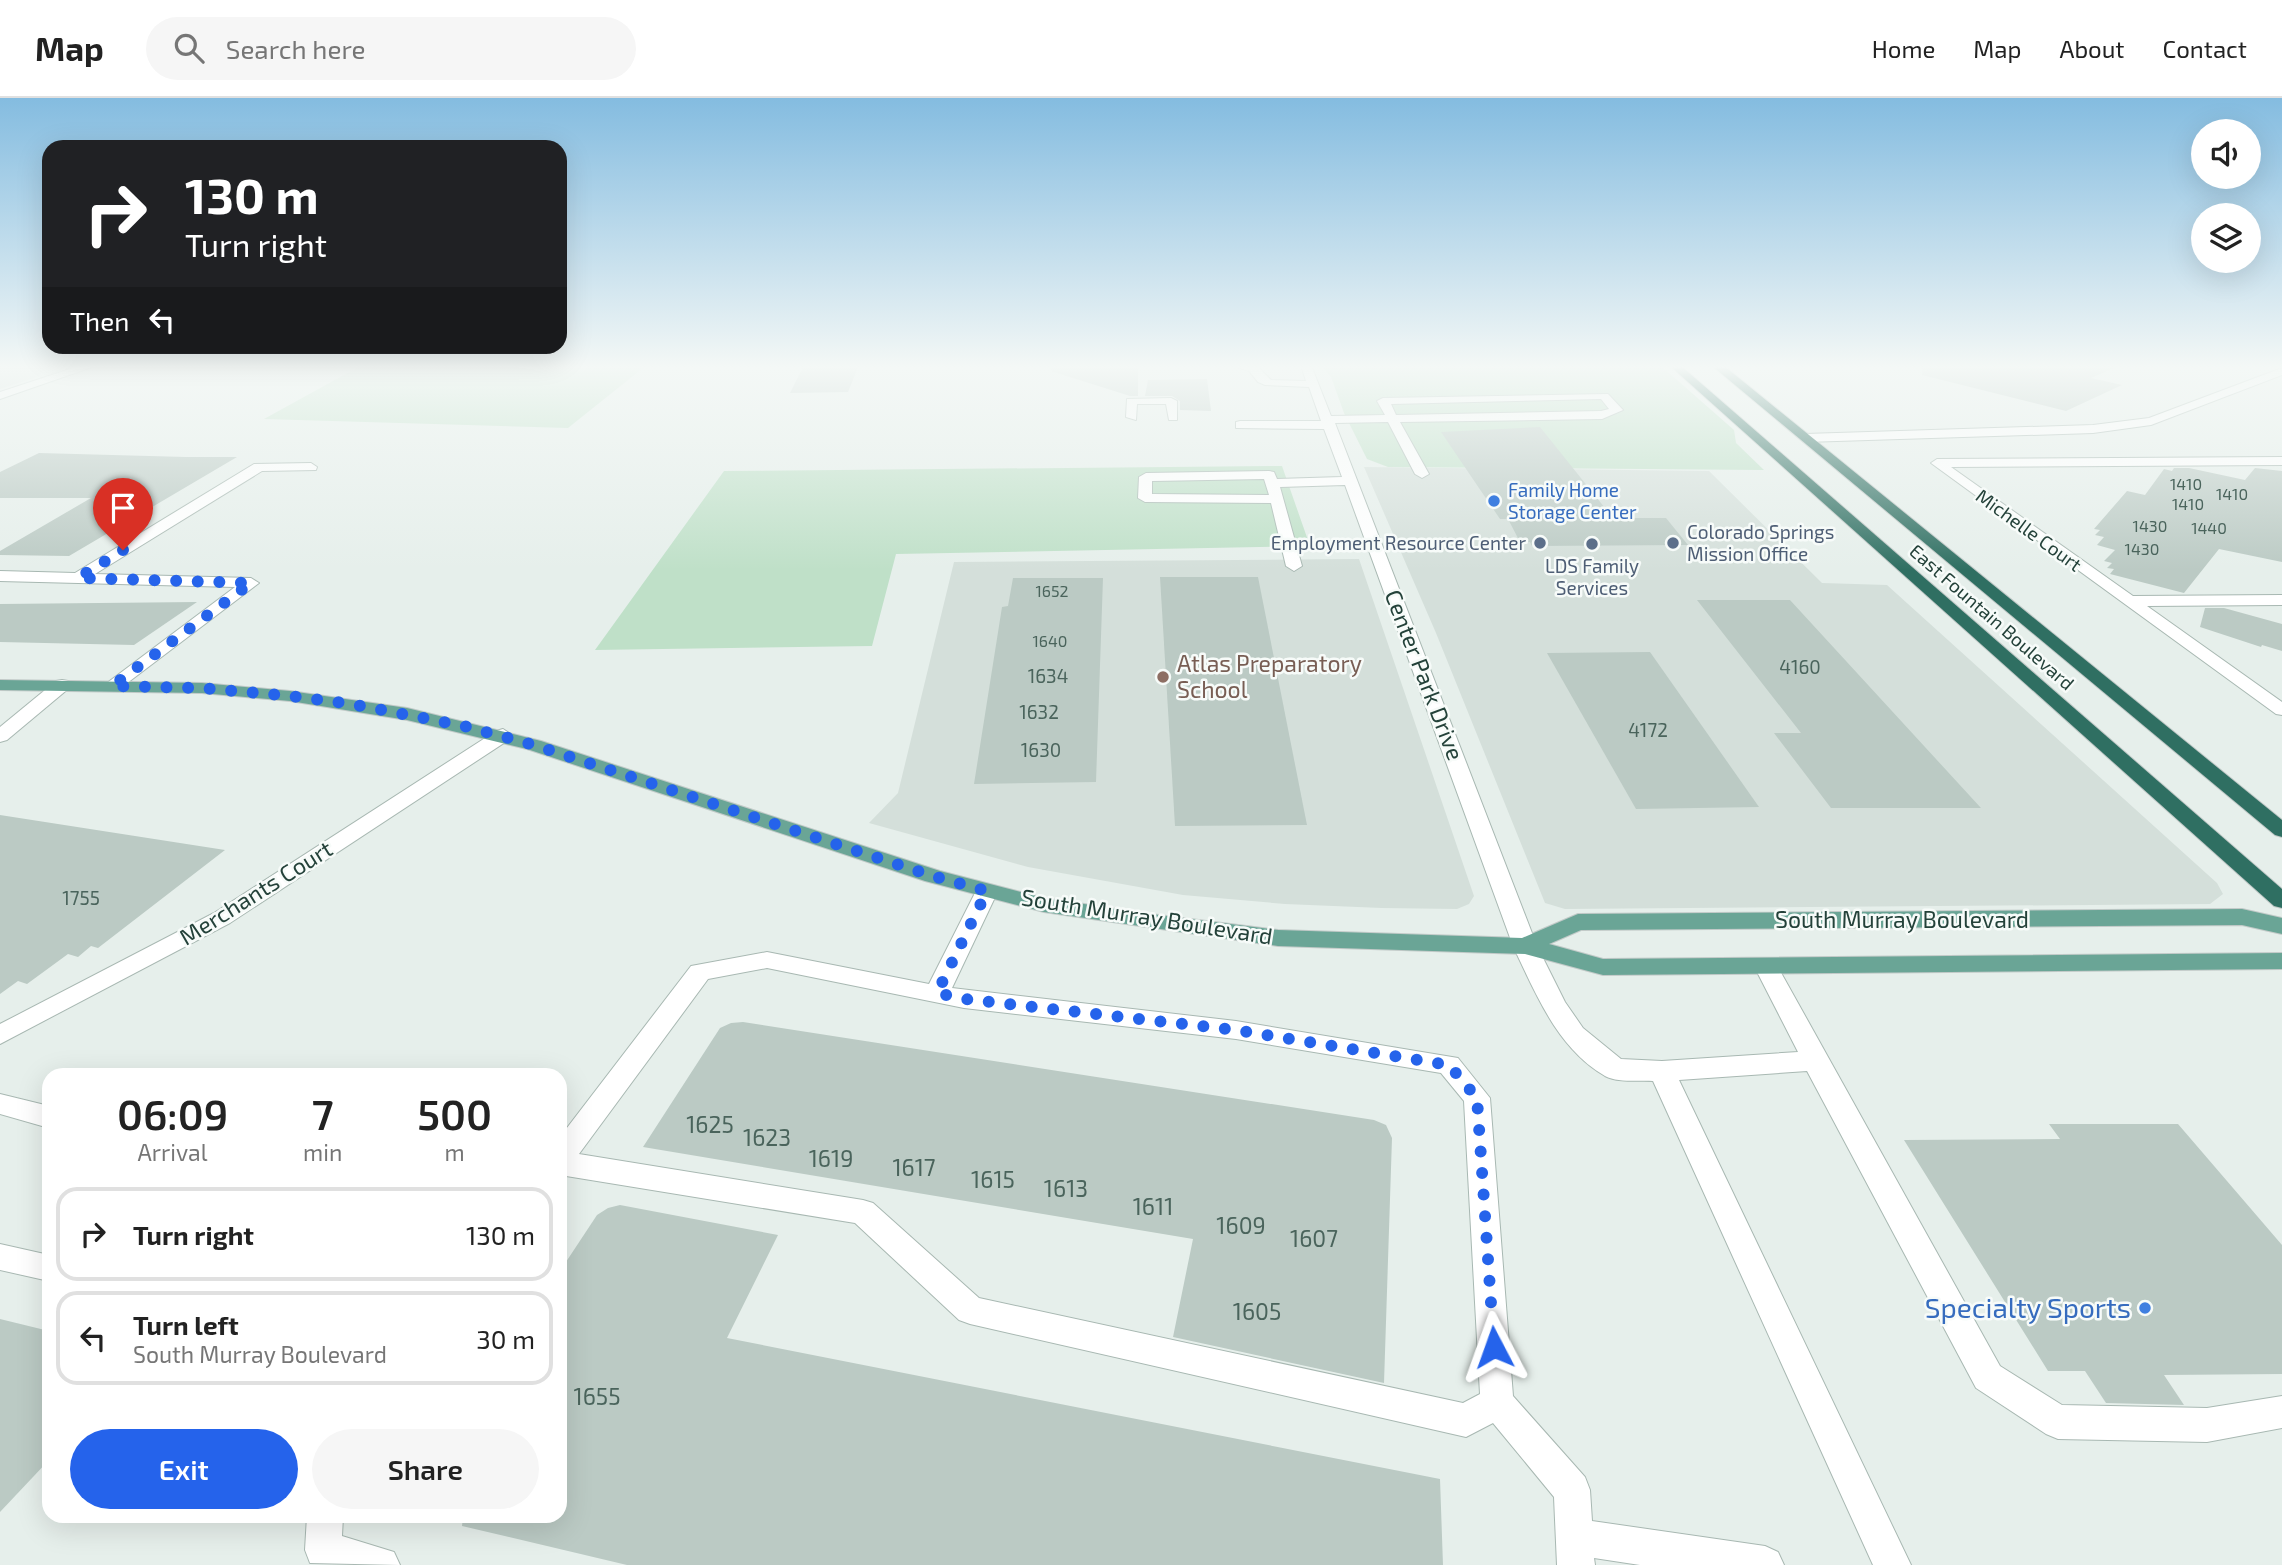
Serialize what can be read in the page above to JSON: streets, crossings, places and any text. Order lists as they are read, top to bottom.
{
  "streets": {
    "highway": ["East Fountain Boulevard"],
    "main road": ["South Murray Boulevard"],
    "street": ["Michelle Court", "Center Park Drive", "Merchants Court"]
  },
  "crossings": [
    ["Center Park Drive", "South Murray Boulevard"],
    ["Merchants Court", "South Murray Boulevard"]
  ],
  "places": [
    "Family Home Storage Center",
    "Employment Resource Center",
    "Colorado Springs Mission Office",
    "LDS Family Services",
    "Atlas Preparatory School",
    "Specialty Sports"
  ],
  "house_numbers": [
    "1410",
    "1410",
    "1410",
    "1430",
    "1440",
    "1430",
    "1652",
    "1640",
    "4160",
    "1634",
    "1632",
    "4172",
    "1630",
    "1755",
    "1625",
    "1623",
    "1619",
    "1617",
    "1615",
    "1613",
    "1611",
    "1609",
    "1607",
    "1605",
    "1655"
  ],
  "page": {
    "header": "Map",
    "search": "Search here",
    "nav": [
      "Home",
      "Map",
      "About",
      "Contact"
    ],
    "turn": ["130 m", "Turn right"],
    "then": "Then",
    "eta": [
      "06:09",
      "Arrival",
      "7",
      "min",
      "500",
      "m"
    ],
    "list": [
      {
        "name": "Turn right",
        "value": "130 m"
      },
      {
        "name": "Turn left",
        "note": "South Murray Boulevard",
        "value": "30 m"
      }
    ],
    "buttons": ["Exit", "Share"]
  }
}
